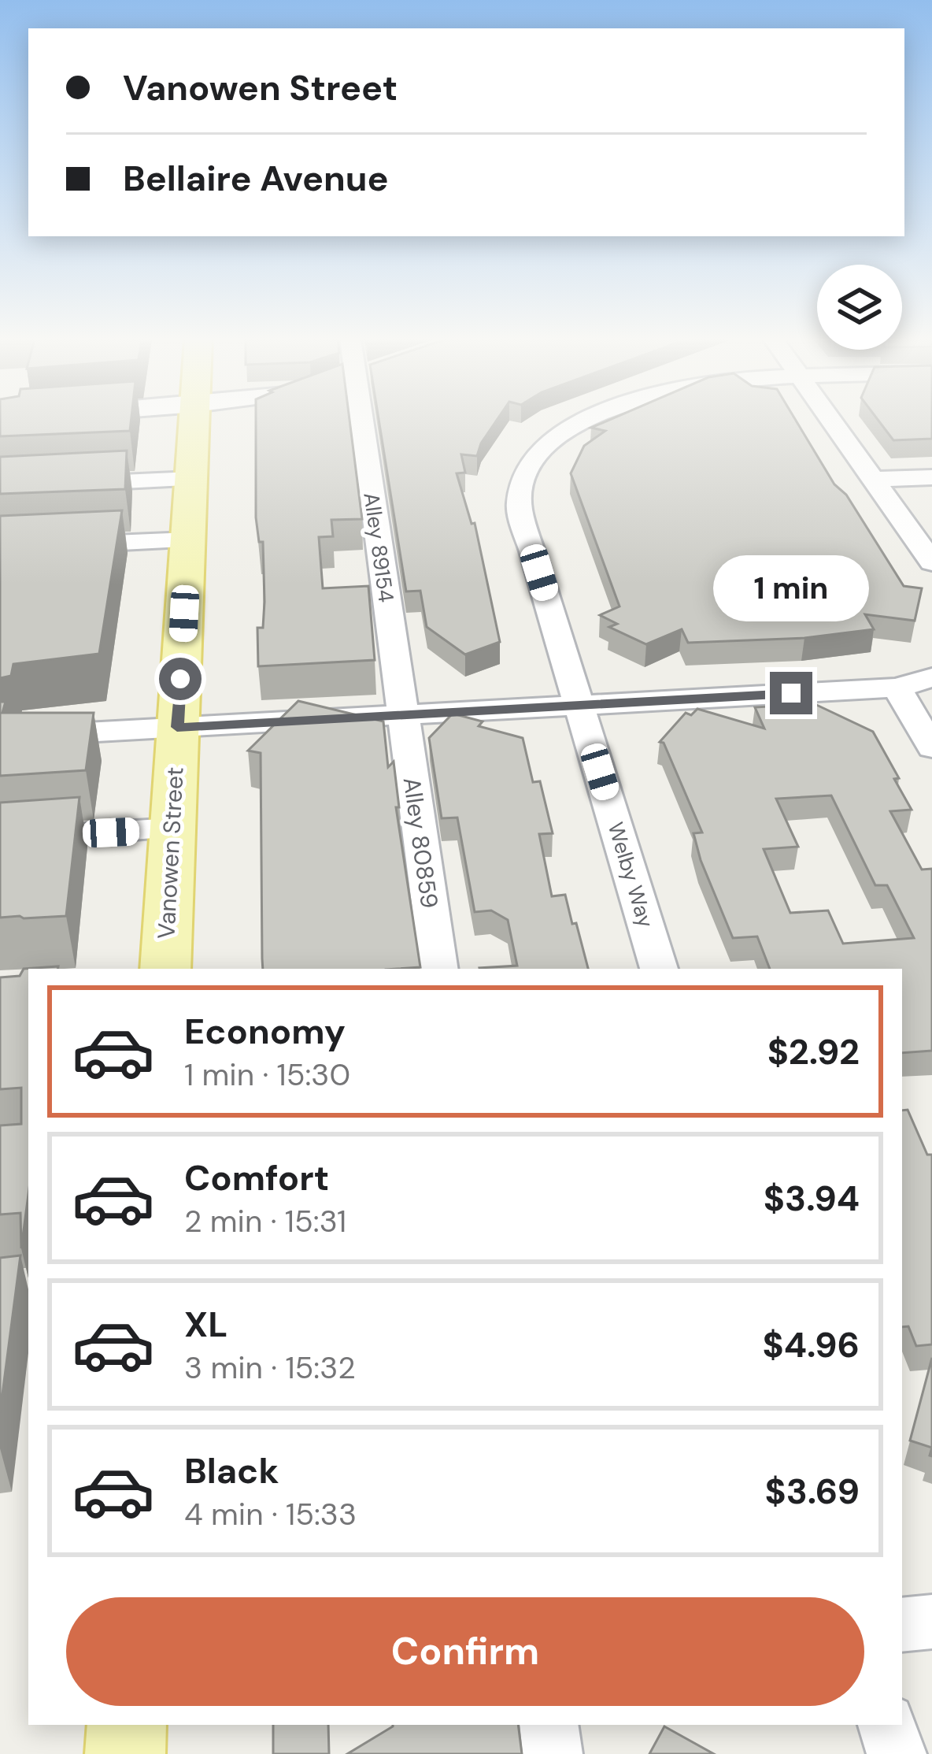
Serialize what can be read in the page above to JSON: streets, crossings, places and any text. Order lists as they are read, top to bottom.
{
  "streets": {
    "main road": ["Vanowen Street"],
    "street": ["Alley 89154", "Alley 80859", "Welby Way"]
  },
  "crossings": [
    ["Alley 89154", "Alley 80859"]
  ],
  "page": {
    "banner": ["Vanowen Street", "Bellaire Avenue"],
    "bubble": "1 min",
    "list": [
      {
        "name": "Economy",
        "note": "1 min · 15:30",
        "value": "$2.92"
      },
      {
        "name": "Comfort",
        "note": "2 min · 15:31",
        "value": "$3.94"
      },
      {
        "name": "XL",
        "note": "3 min · 15:32",
        "value": "$4.96"
      },
      {
        "name": "Black",
        "note": "4 min · 15:33",
        "value": "$3.69"
      }
    ],
    "buttons": "Confirm"
  }
}
